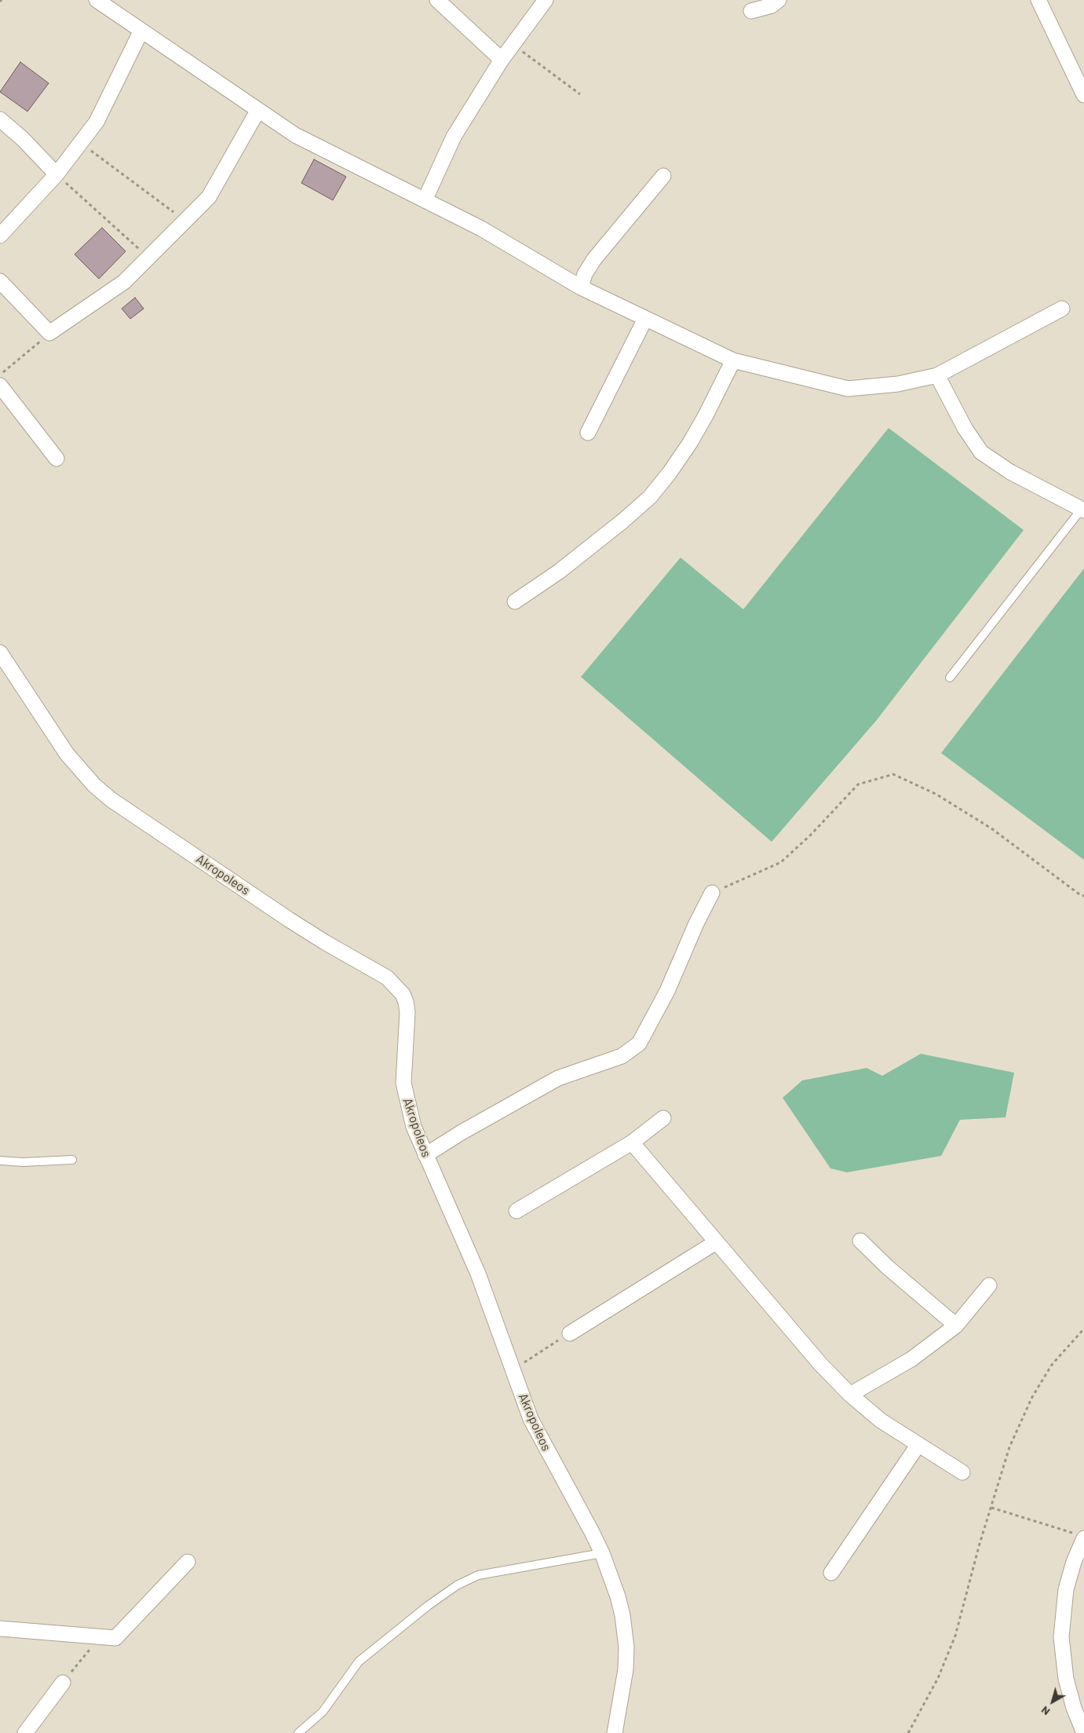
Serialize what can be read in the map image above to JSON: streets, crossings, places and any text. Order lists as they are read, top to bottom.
{
  "streets": {
    "street": ["Akropoleos"]
  },
  "north": "bottom left"
}
